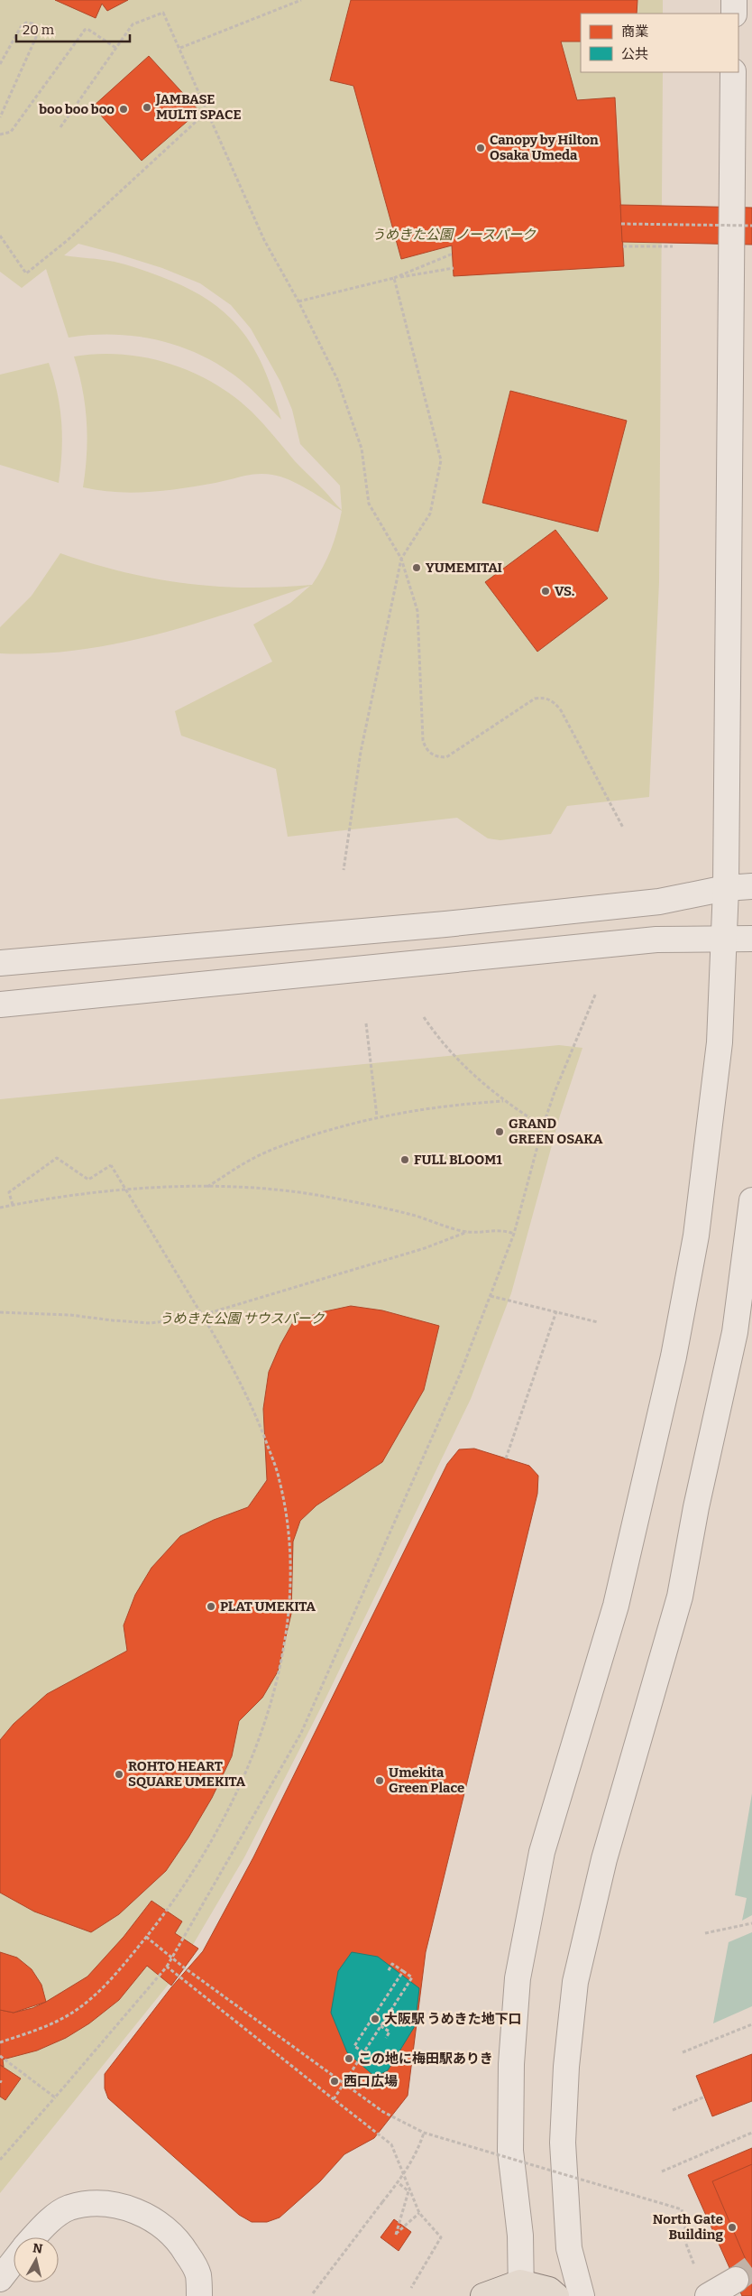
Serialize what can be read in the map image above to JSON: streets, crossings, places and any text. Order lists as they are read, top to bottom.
{
  "parks": ["うめきた公園 ノースパーク", "うめきた公園 サウスパーク"],
  "places": [
    "JAMBASE MULTI SPACE",
    "boo boo boo",
    "Canopy by Hilton Osaka Umeda",
    "YUMEMITAI",
    "VS.",
    "GRAND GREEN OSAKA",
    "FULL BLOOM1",
    "PLAT UMEKITA",
    "ROHTO HEART SQUARE UMEKITA",
    "Umekita Green Place",
    "大阪駅 うめきた地下口",
    "この地に梅田駅ありき",
    "西口広場",
    "North Gate Building"
  ],
  "legend": ["商業", "公共"],
  "scale_bar": "20 m",
  "north": "top"
}
